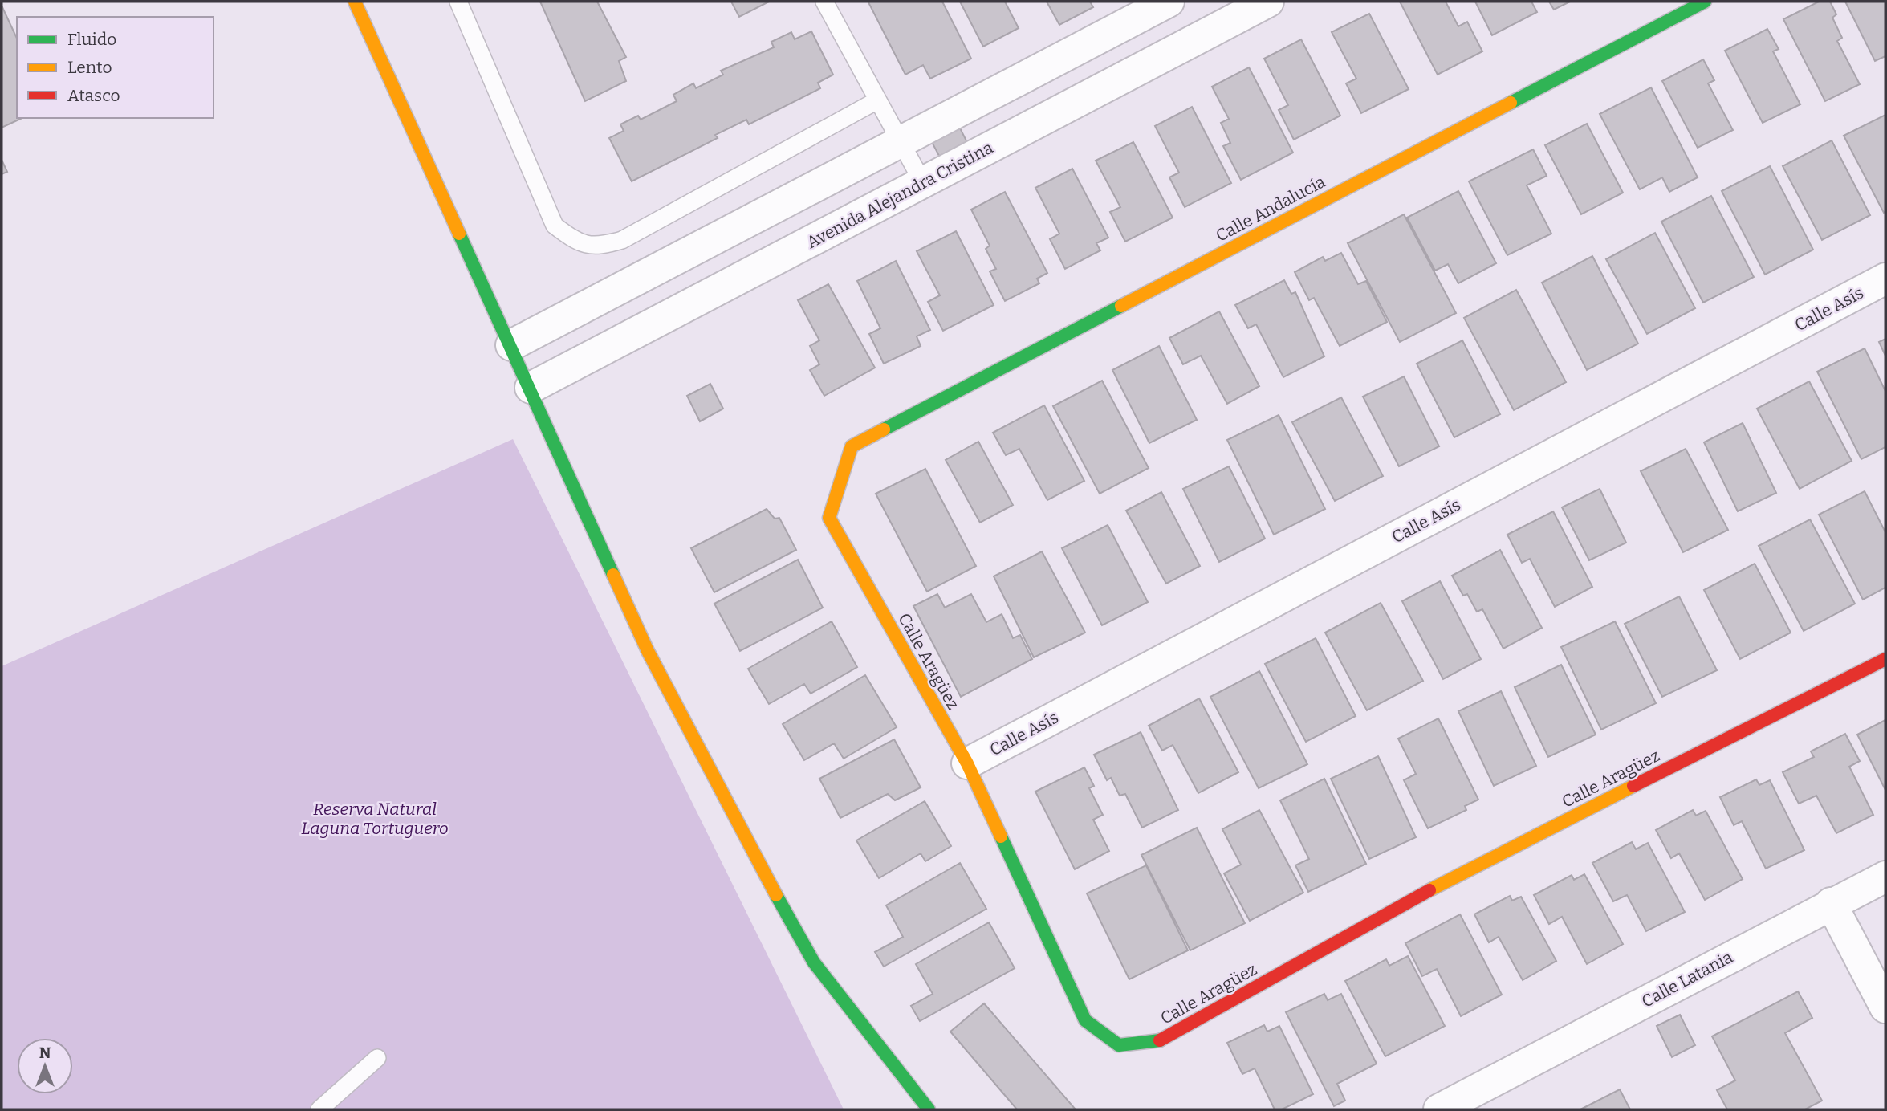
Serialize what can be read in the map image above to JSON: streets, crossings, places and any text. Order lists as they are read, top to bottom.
{
  "streets": {
    "street": [
      "Avenida Alejandra Cristina",
      "Calle Andalucía",
      "Calle Asís",
      "Calle Aragüez",
      "Calle Latania"
    ]
  },
  "crossings": [
    ["Calle Andalucía", "Calle Aragüez"],
    ["Calle Asís", "Calle Aragüez"]
  ],
  "parks": ["Reserva Natural Laguna Tortuguero"],
  "legend": ["Fluido", "Lento", "Atasco"],
  "north": "top"
}
